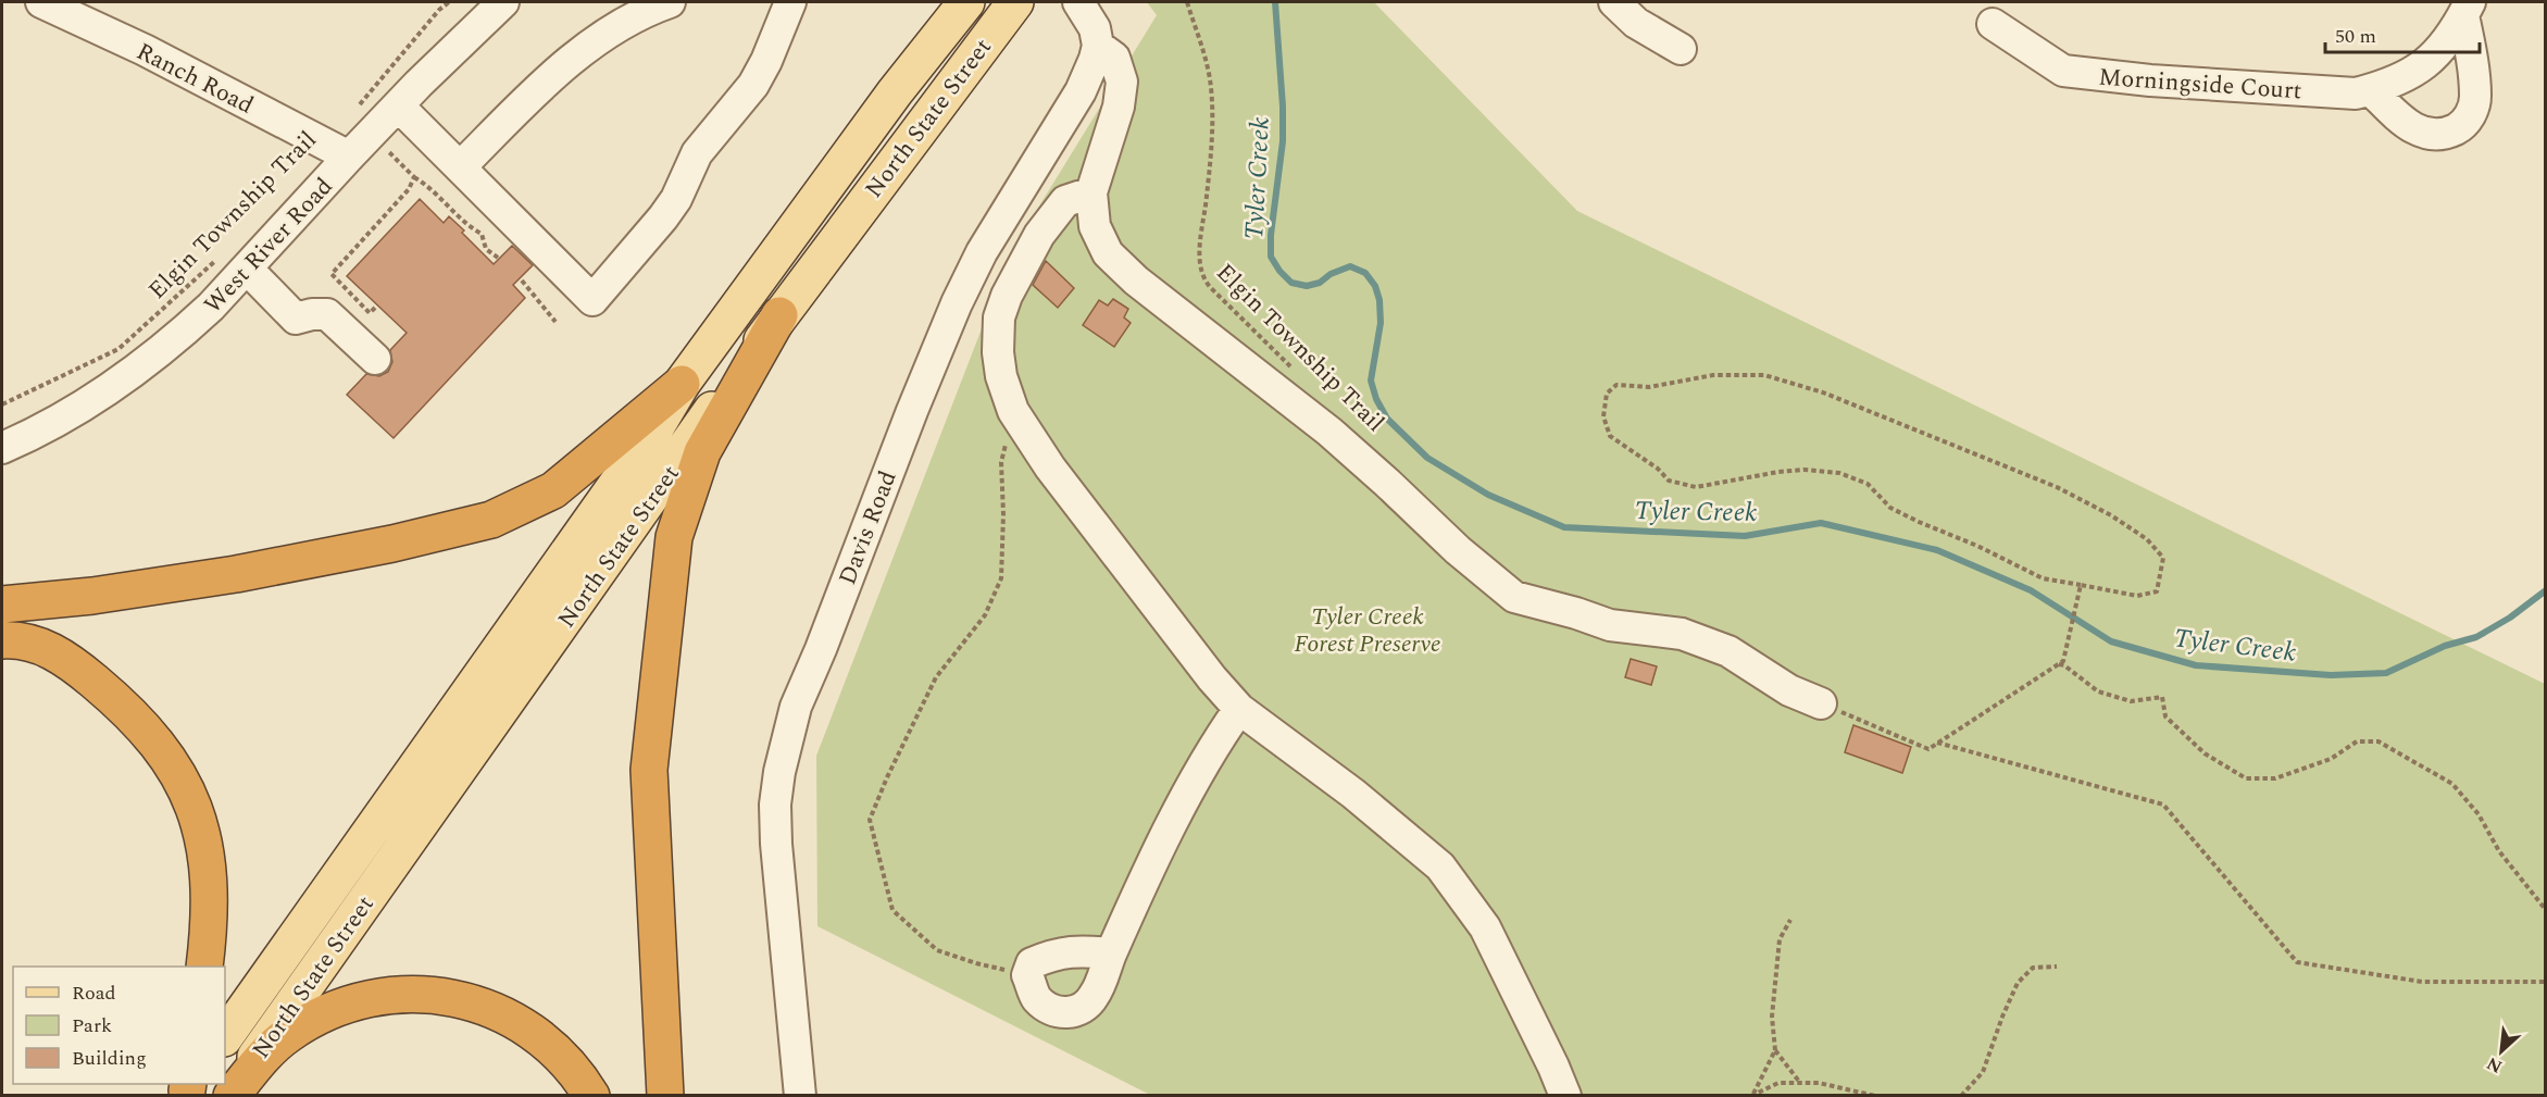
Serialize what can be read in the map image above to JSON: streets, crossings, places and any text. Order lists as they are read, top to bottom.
{
  "streets": {
    "main road": ["North State Street"],
    "street": [
      "Ranch Road",
      "Morningside Court",
      "West River Road",
      "Davis Road"
    ],
    "path": ["Elgin Township Trail"]
  },
  "crossings": [
    ["Ranch Road", "West River Road"],
    ["Elgin Township Trail", "West River Road"]
  ],
  "water": ["Tyler Creek"],
  "parks": ["Tyler Creek Forest Preserve"],
  "legend": ["Road", "Park", "Building"],
  "scale_bar": "50 m",
  "north": "bottom left"
}
